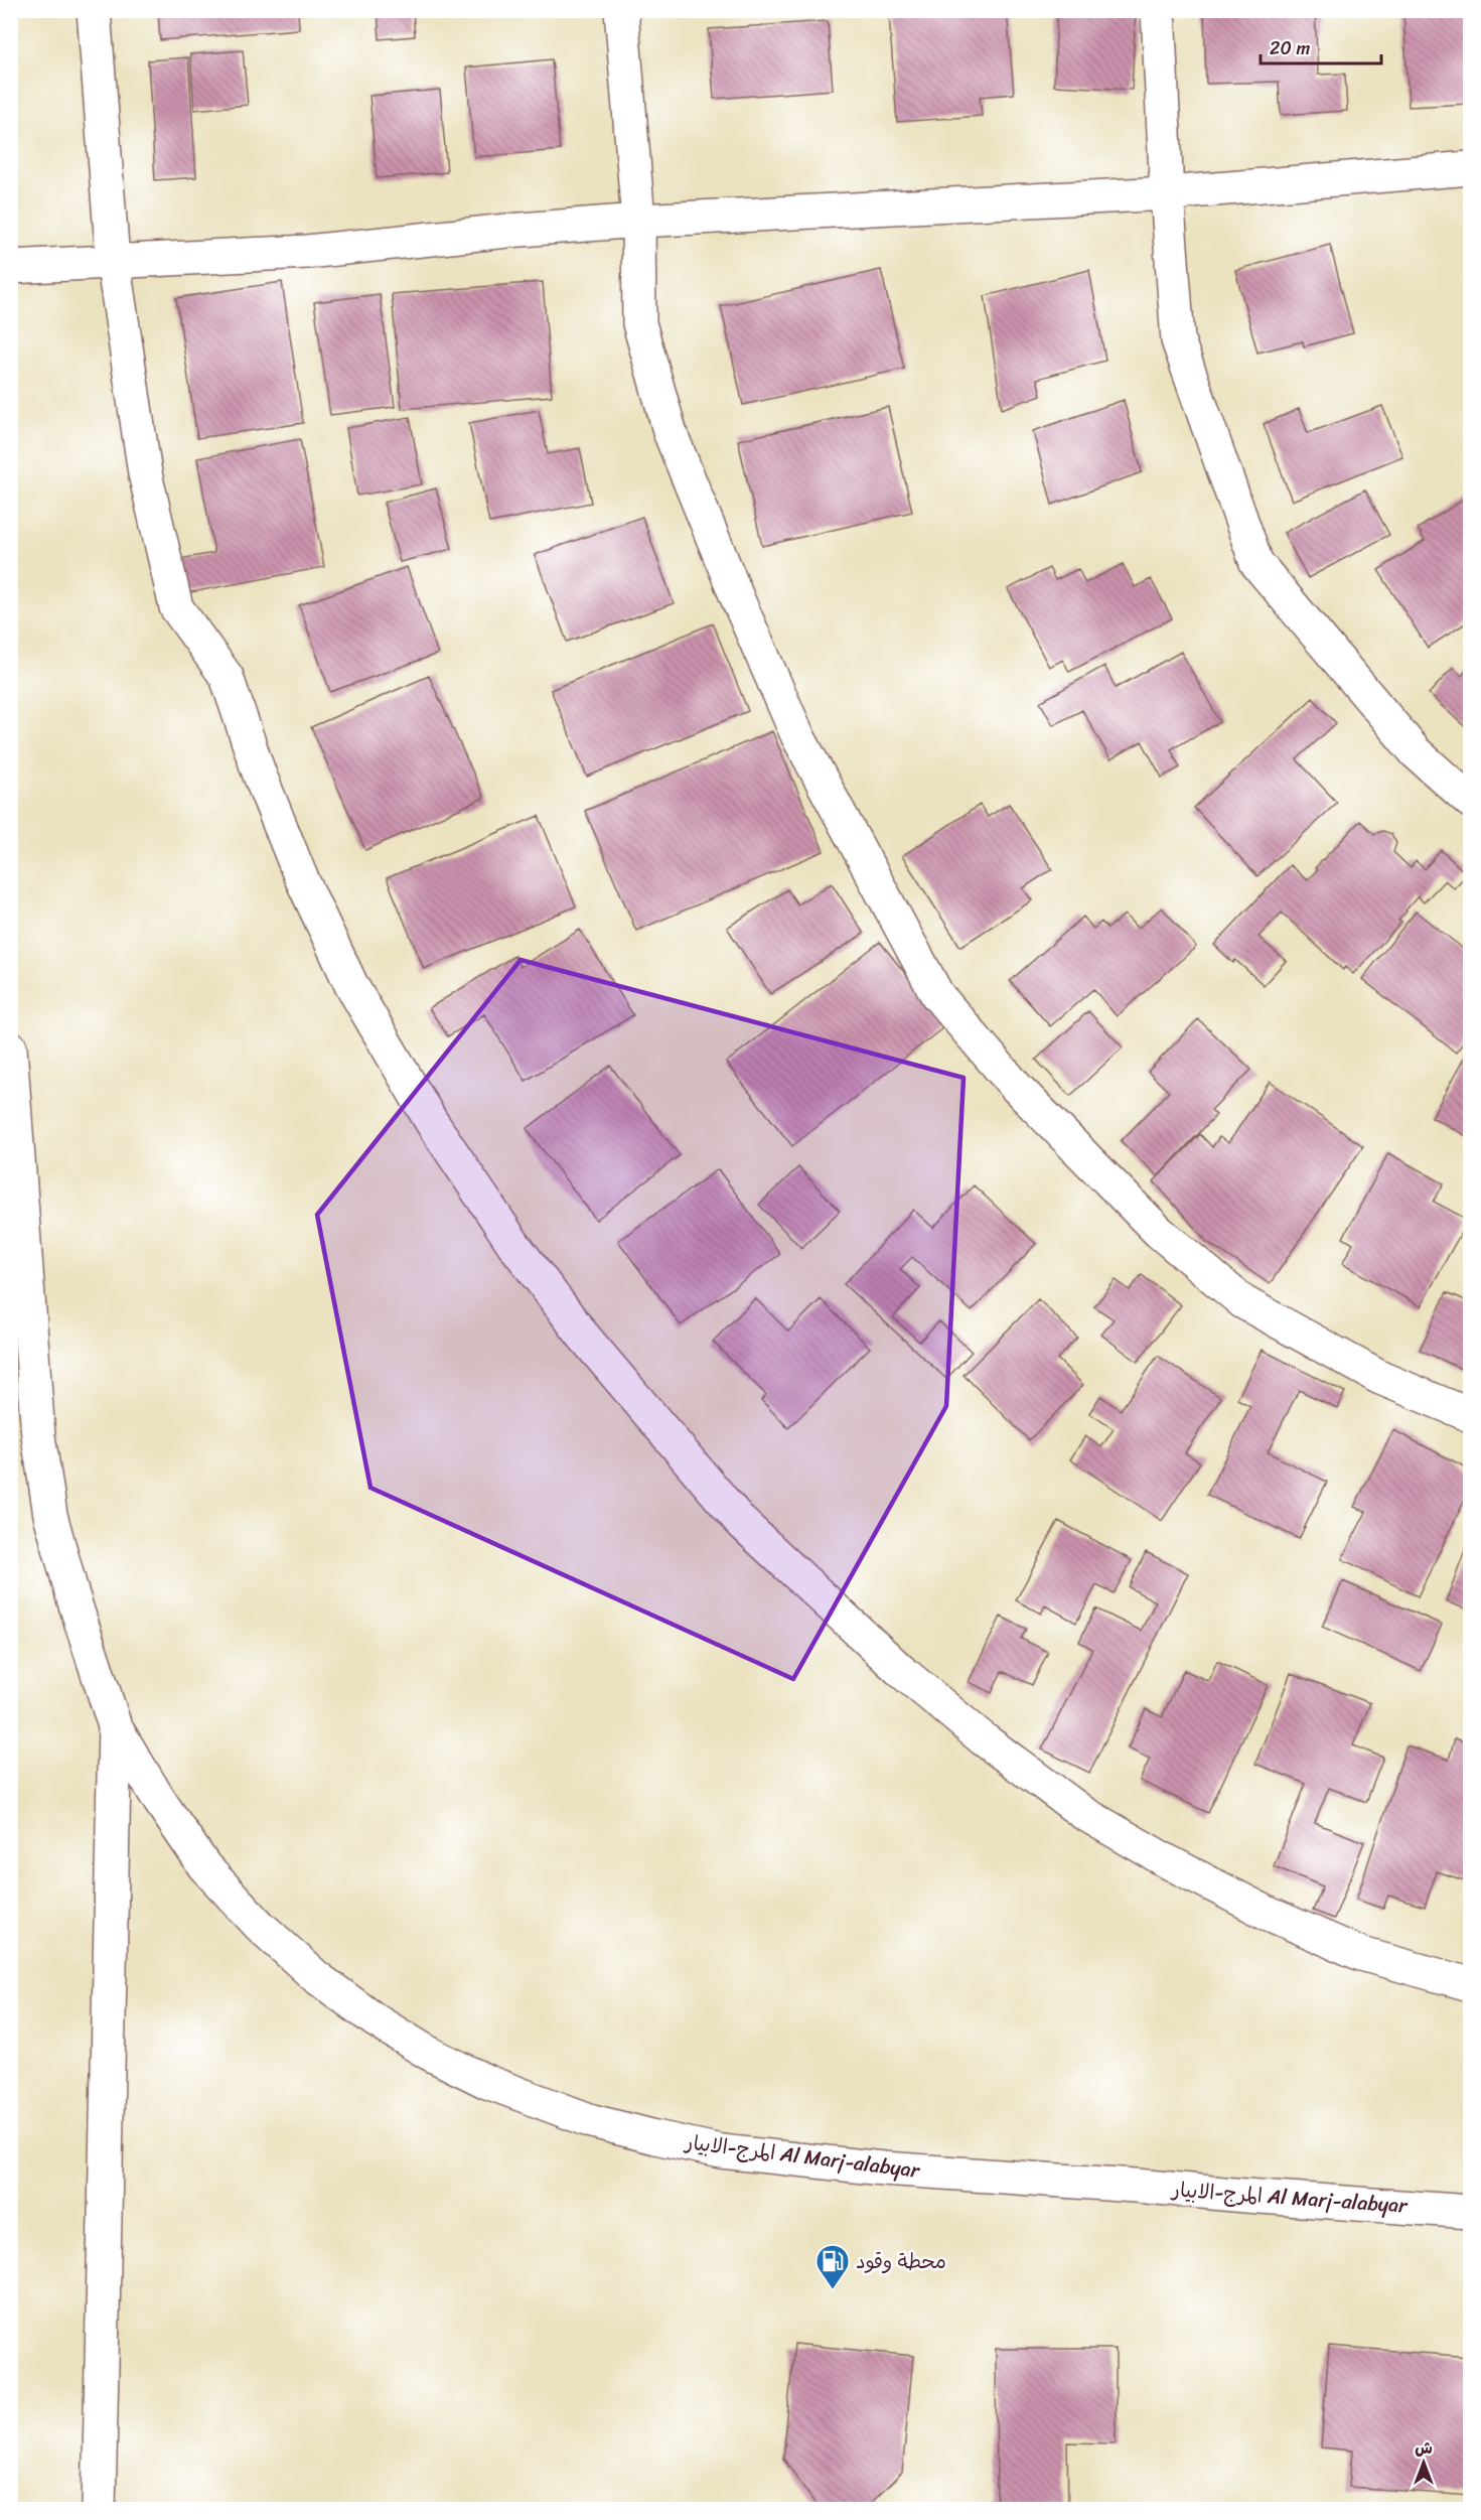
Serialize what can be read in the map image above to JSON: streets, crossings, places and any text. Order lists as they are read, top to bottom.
{
  "streets": {
    "street": ["المرج-الابيار Al Marj-alabyar"]
  },
  "places": {
    "fuel station": ["محطة وقود"]
  },
  "scale_bar": "20 m",
  "north": "top"
}
